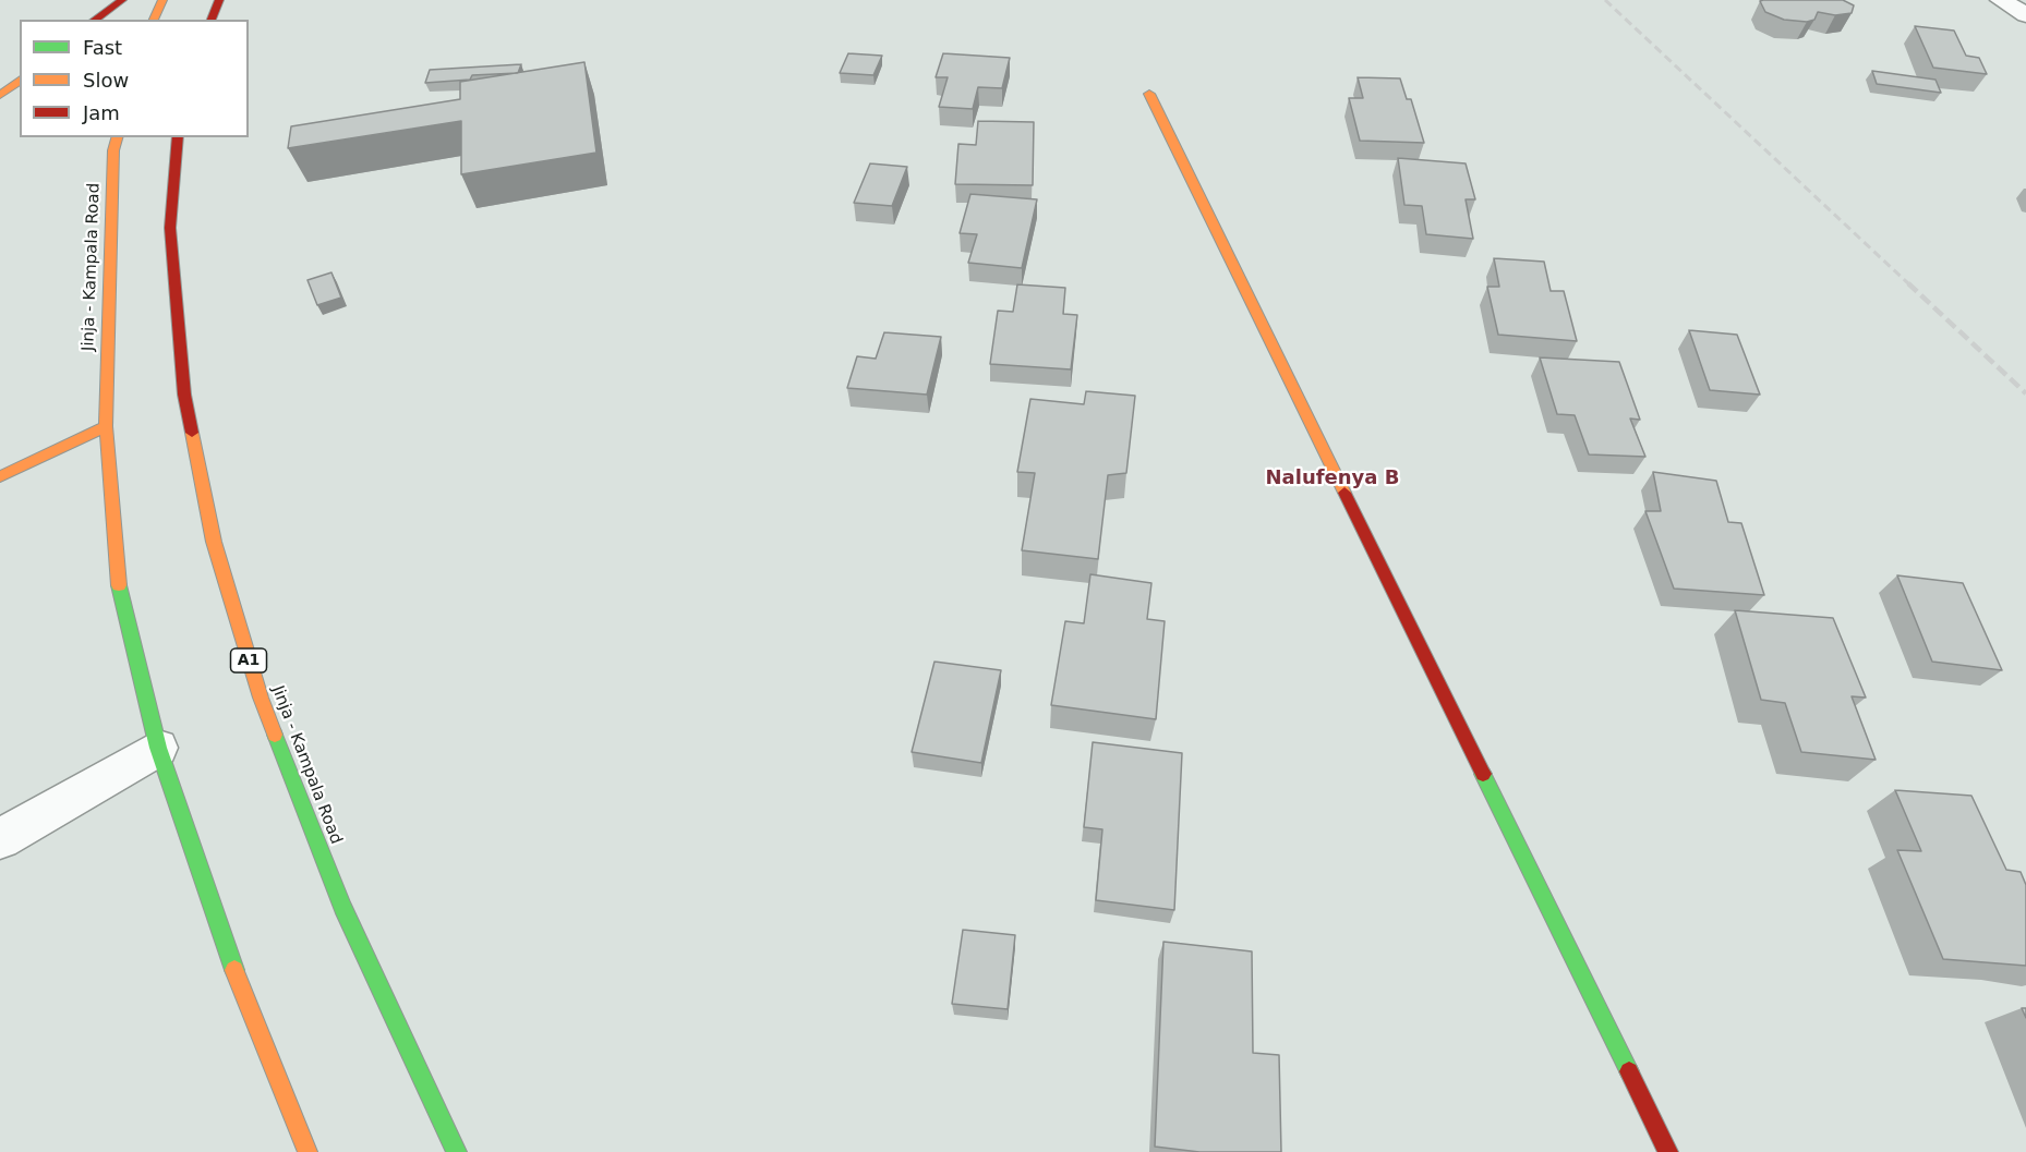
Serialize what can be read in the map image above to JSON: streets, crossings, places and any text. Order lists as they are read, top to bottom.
{
  "streets": {
    "main road": ["Jinja - Kampala Road", "A1"]
  },
  "districts": ["Nalufenya B"],
  "legend": ["Fast", "Slow", "Jam"]
}
